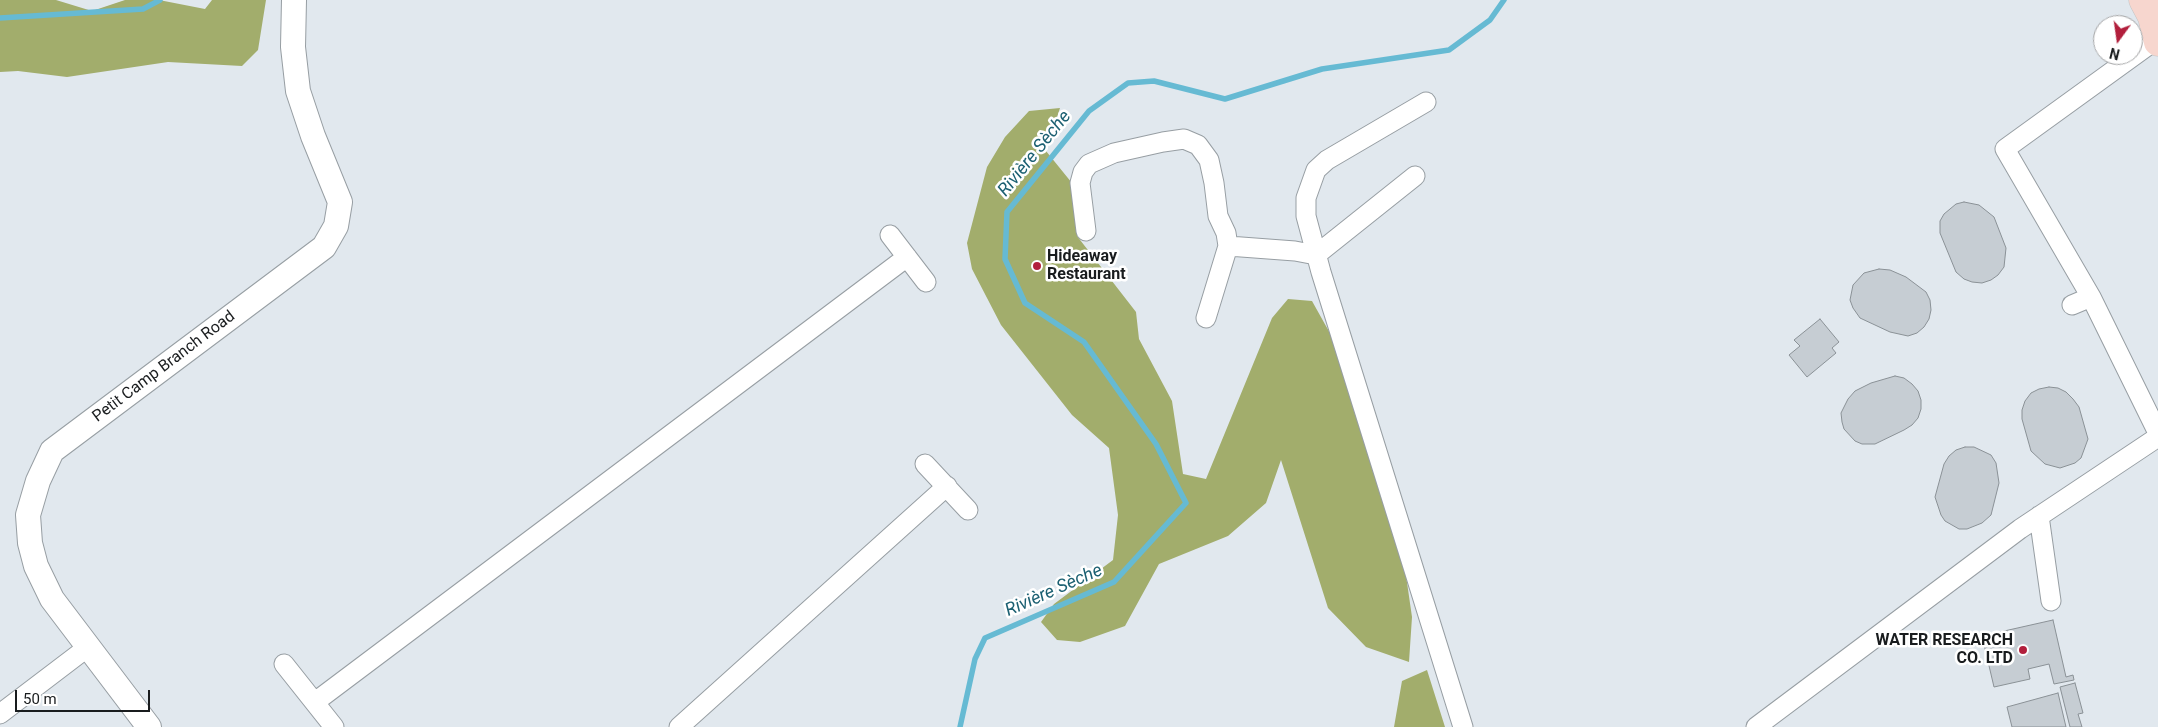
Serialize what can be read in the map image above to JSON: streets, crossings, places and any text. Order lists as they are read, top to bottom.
{
  "streets": {
    "street": ["Petit Camp Branch Road"]
  },
  "water": ["Rivière Sèche"],
  "places": ["Hideaway Restaurant", "WATER RESEARCH CO. LTD"],
  "scale_bar": "50 m",
  "north": "bottom"
}
